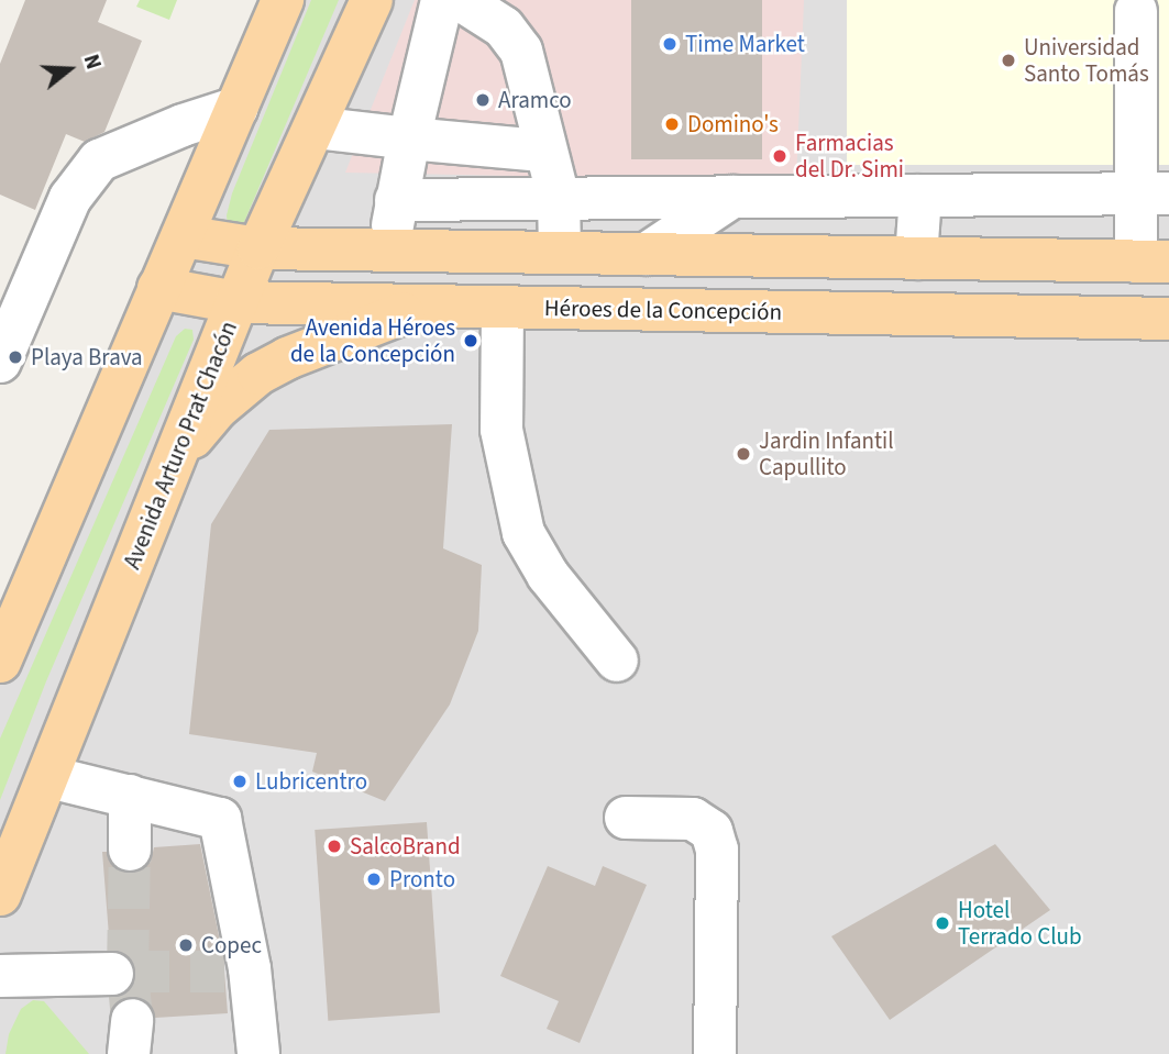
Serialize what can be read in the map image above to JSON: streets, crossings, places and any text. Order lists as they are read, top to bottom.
{
  "streets": {
    "main road": ["Héroes de la Concepción", "Avenida Arturo Prat Chacón"]
  },
  "crossings": [
    ["Héroes de la Concepción", "Avenida Arturo Prat Chacón"]
  ],
  "places": [
    "Time Market",
    "Universidad Santo Tomás",
    "Aramco",
    "Domino's",
    "Farmacias del Dr. Simi",
    "Avenida Héroes de la Concepción",
    "Playa Brava",
    "Jardin Infantil Capullito",
    "Lubricentro",
    "SalcoBrand",
    "Pronto",
    "Hotel Terrado Club",
    "Copec"
  ],
  "north": "right"
}
